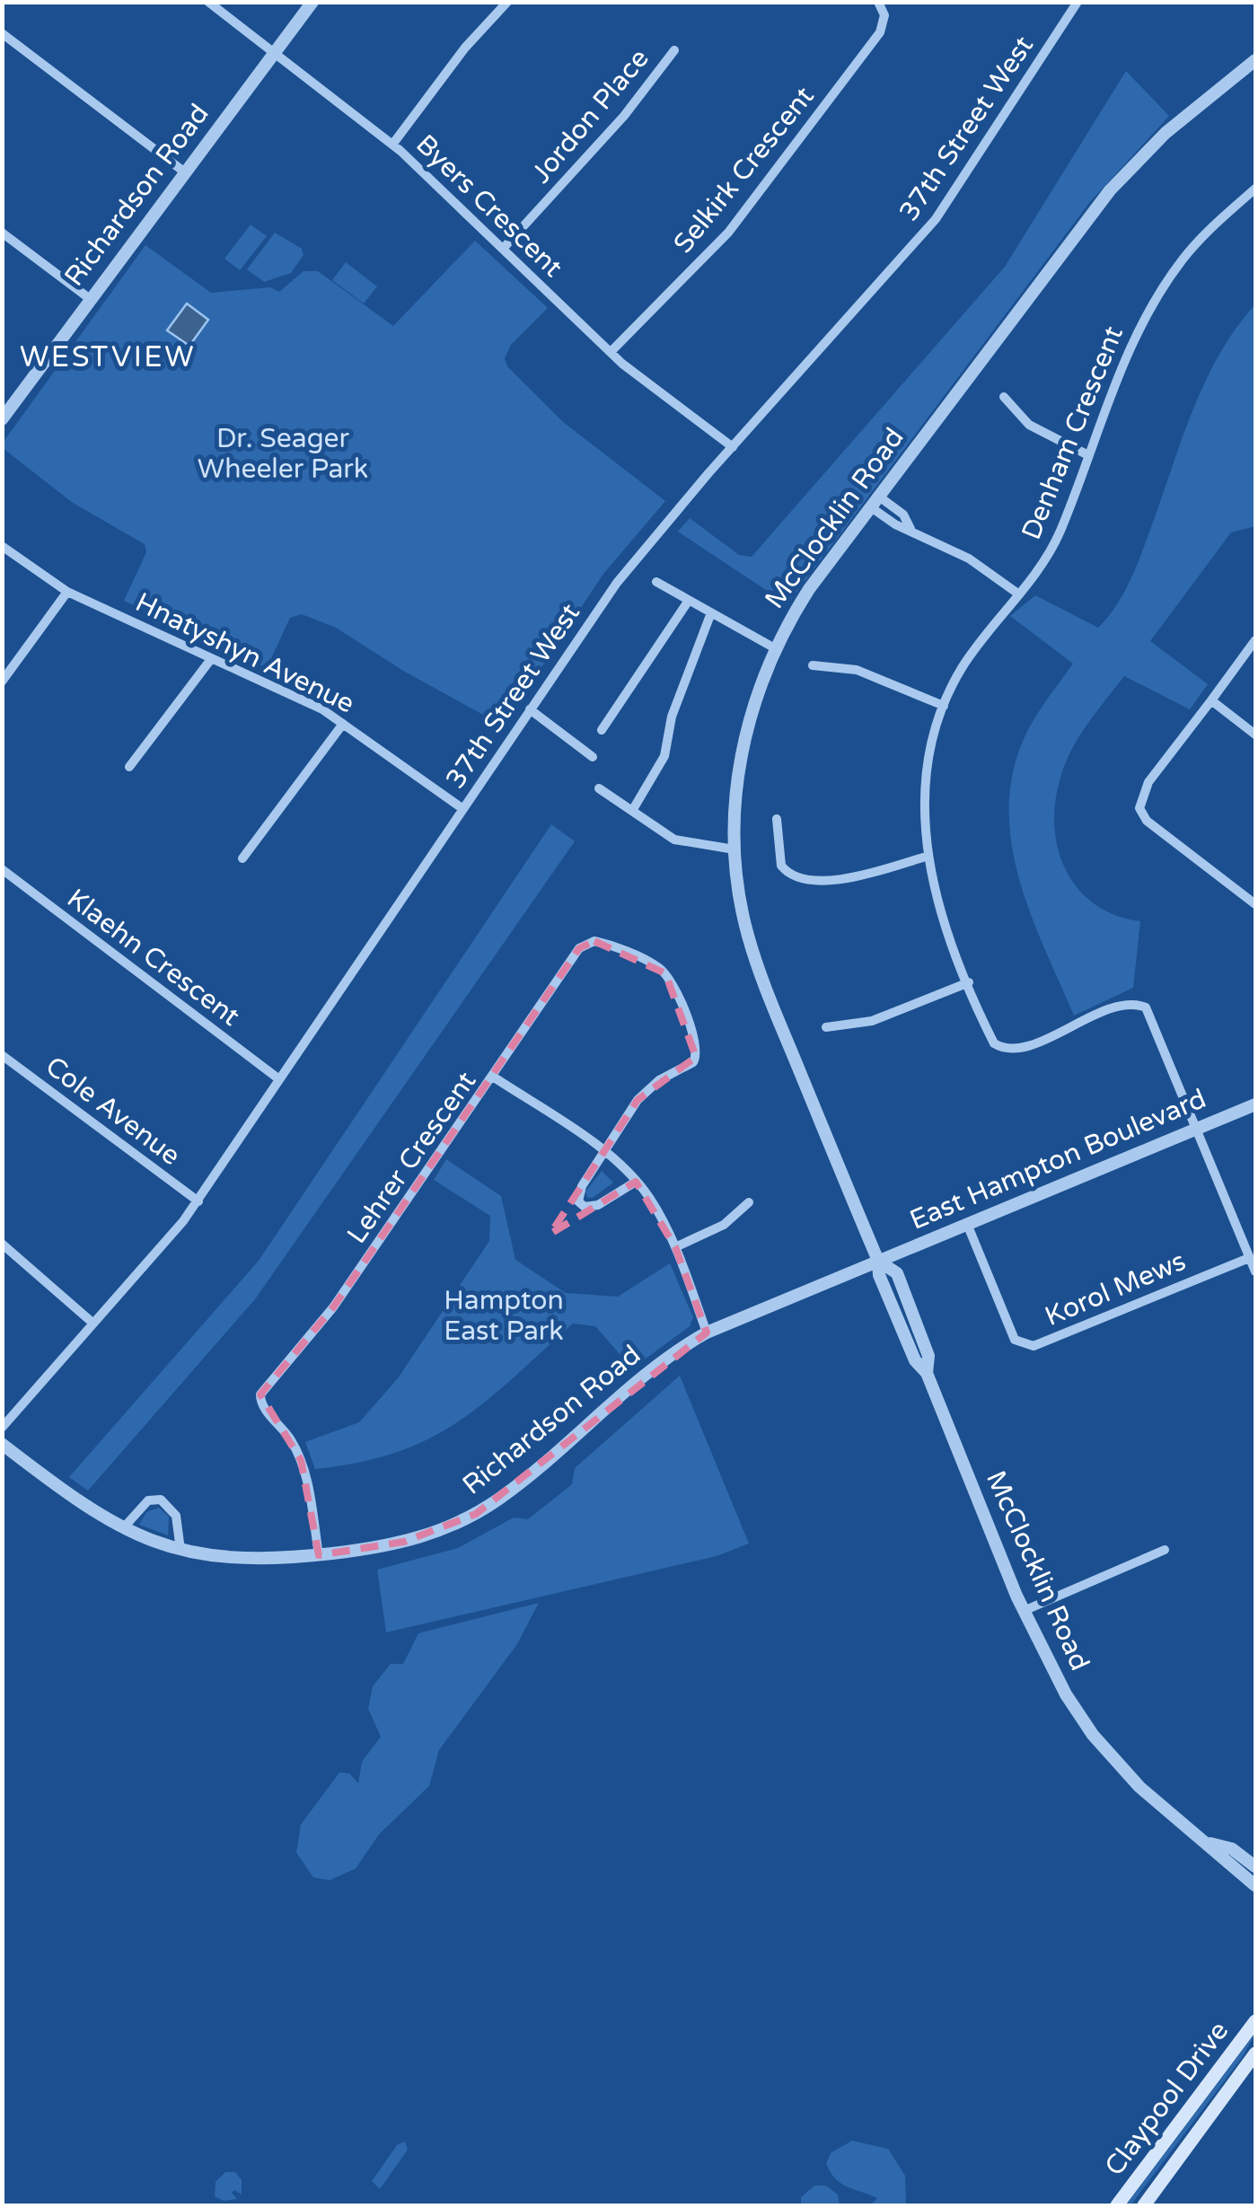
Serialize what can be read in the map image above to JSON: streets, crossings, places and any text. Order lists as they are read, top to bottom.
{
  "streets": {
    "main road": ["Claypool Drive"],
    "street": [
      "Jordon Place",
      "37th Street West",
      "Selkirk Crescent",
      "Richardson Road",
      "Byers Crescent",
      "Denham Crescent",
      "McClocklin Road",
      "Hnatyshyn Avenue",
      "Klaehn Crescent",
      "Cole Avenue",
      "Lehrer Crescent",
      "East Hampton Boulevard",
      "Korol Mews"
    ]
  },
  "crossings": [
    ["Jordon Place", "Byers Crescent"],
    ["37th Street West", "Byers Crescent"],
    ["37th Street West", "Hnatyshyn Avenue"],
    ["37th Street West", "Klaehn Crescent"],
    ["37th Street West", "Cole Avenue"],
    ["Selkirk Crescent", "Byers Crescent"],
    ["Richardson Road", "Byers Crescent"],
    ["Richardson Road", "McClocklin Road"],
    ["Richardson Road", "Lehrer Crescent"],
    ["Richardson Road", "East Hampton Boulevard"],
    ["Denham Crescent", "East Hampton Boulevard"],
    ["McClocklin Road", "East Hampton Boulevard"],
    ["East Hampton Boulevard", "Korol Mews"]
  ],
  "districts": ["WESTVIEW"],
  "parks": ["Dr. Seager Wheeler Park", "Hampton East Park"]
}
